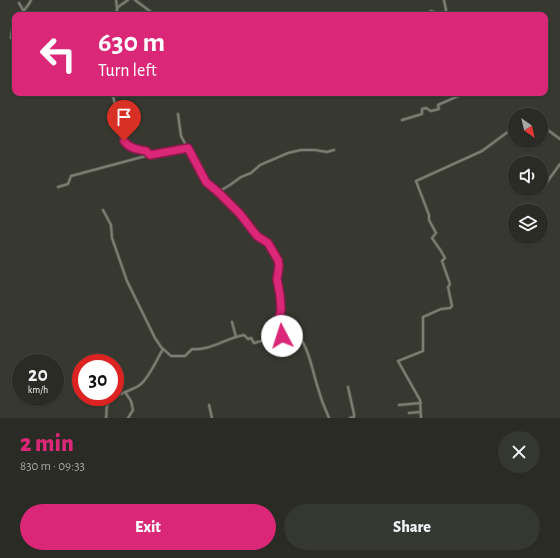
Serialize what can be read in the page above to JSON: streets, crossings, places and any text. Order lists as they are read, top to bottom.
{
  "north": "bottom right",
  "page": {
    "turn": ["630 m", "Turn left"],
    "speed": "20 km/h",
    "limit": "30",
    "heading": ["2 min", "830 m · 09:33"],
    "buttons": ["Exit", "Share"]
  }
}
